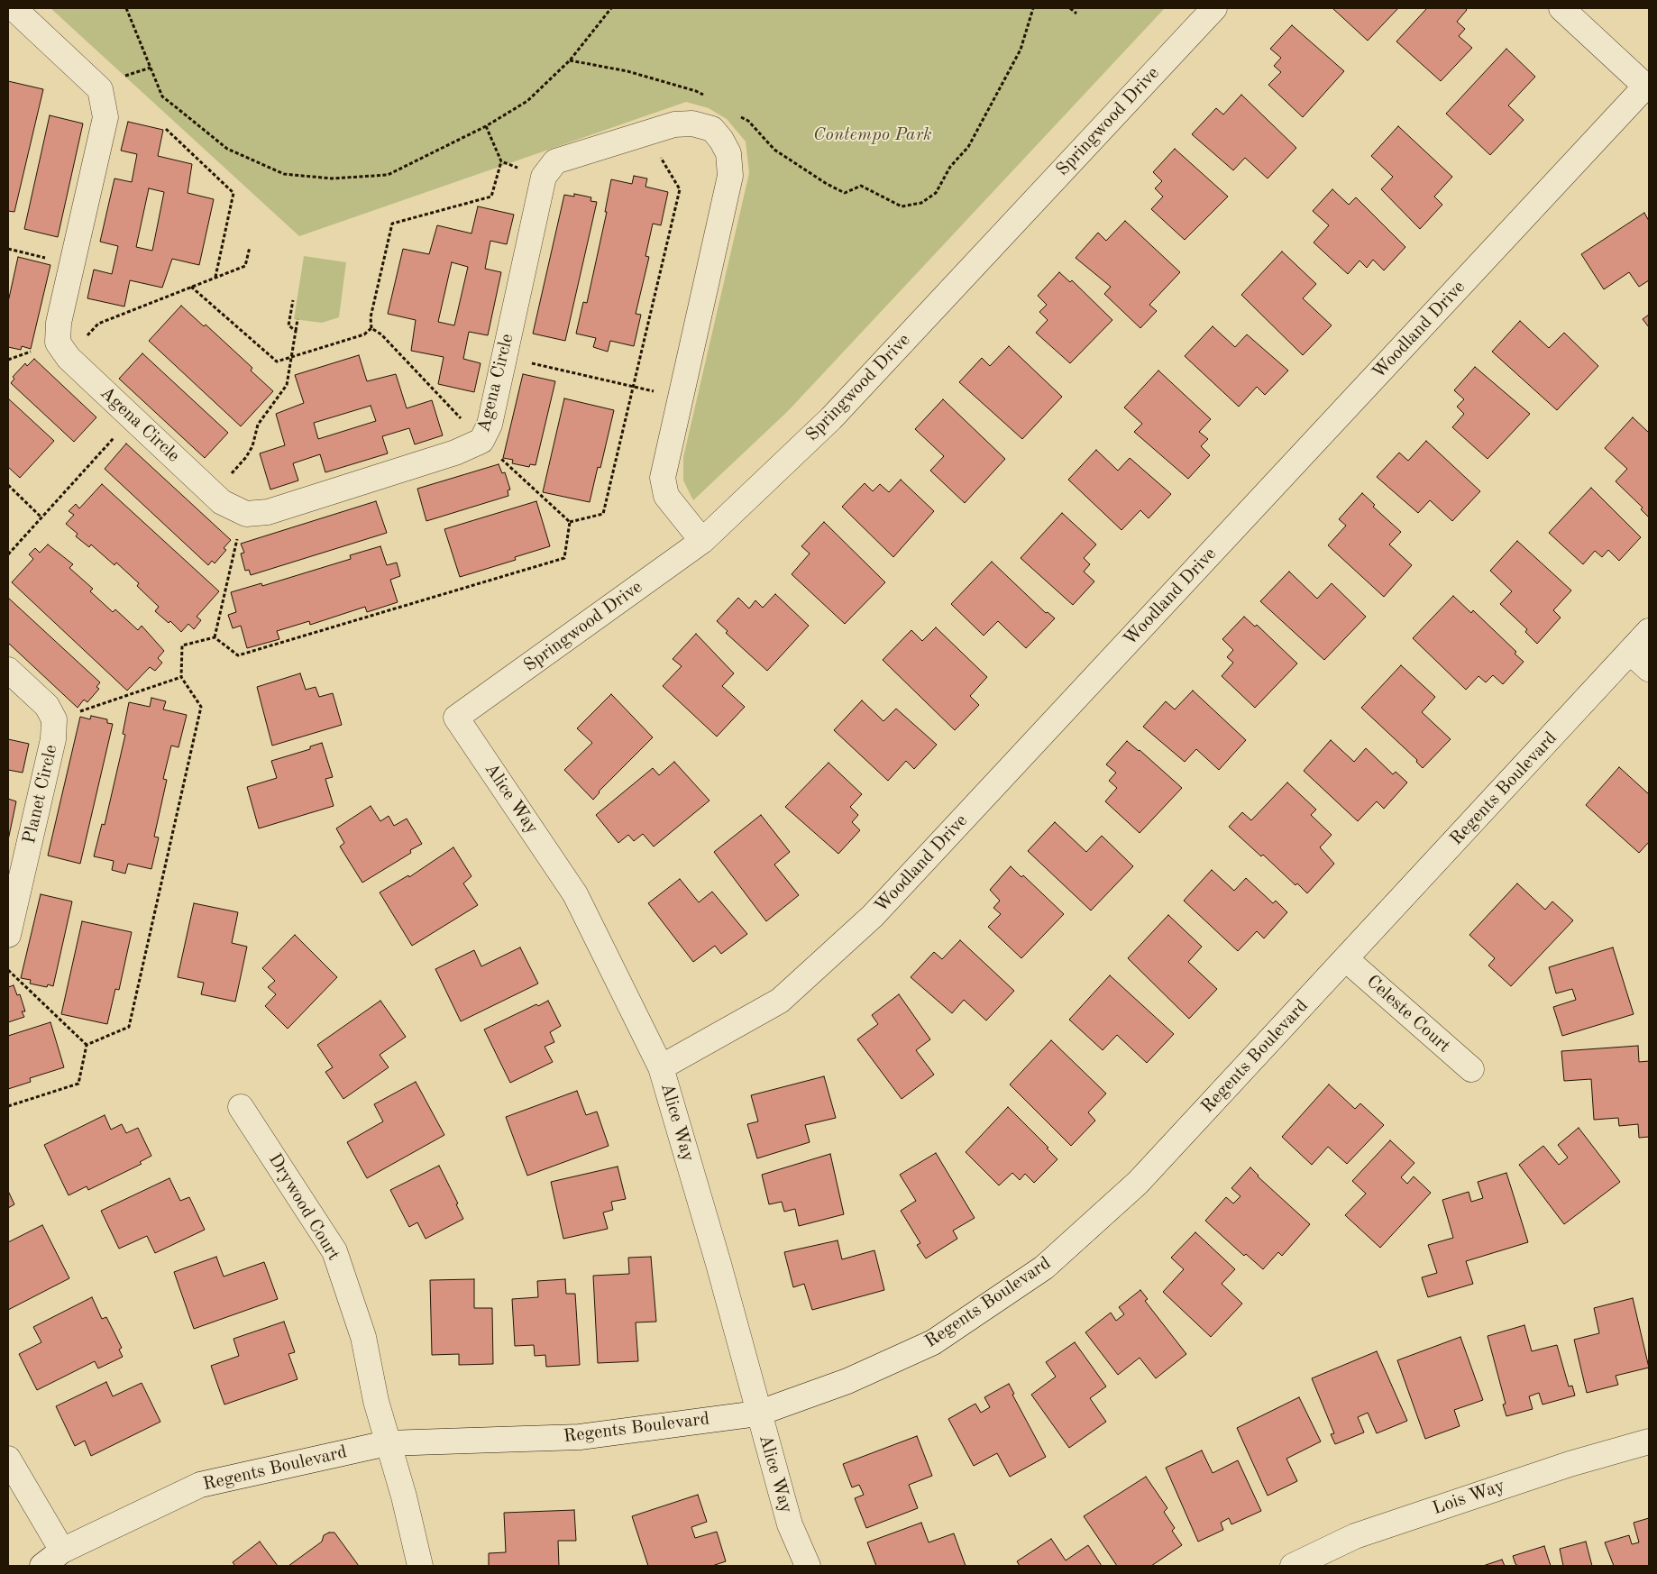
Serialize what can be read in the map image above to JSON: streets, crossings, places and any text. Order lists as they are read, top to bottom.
{
  "streets": {
    "street": [
      "Springwood Drive",
      "Woodland Drive",
      "Agena Circle",
      "Regents Boulevard",
      "Planet Circle",
      "Alice Way",
      "Celeste Court",
      "Drywood Court",
      "Lois Way"
    ]
  },
  "crossings": [
    ["Springwood Drive", "Agena Circle"],
    ["Springwood Drive", "Alice Way"],
    ["Woodland Drive", "Alice Way"],
    ["Regents Boulevard", "Alice Way"],
    ["Regents Boulevard", "Celeste Court"],
    ["Regents Boulevard", "Drywood Court"]
  ],
  "parks": ["Contempo Park"]
}
